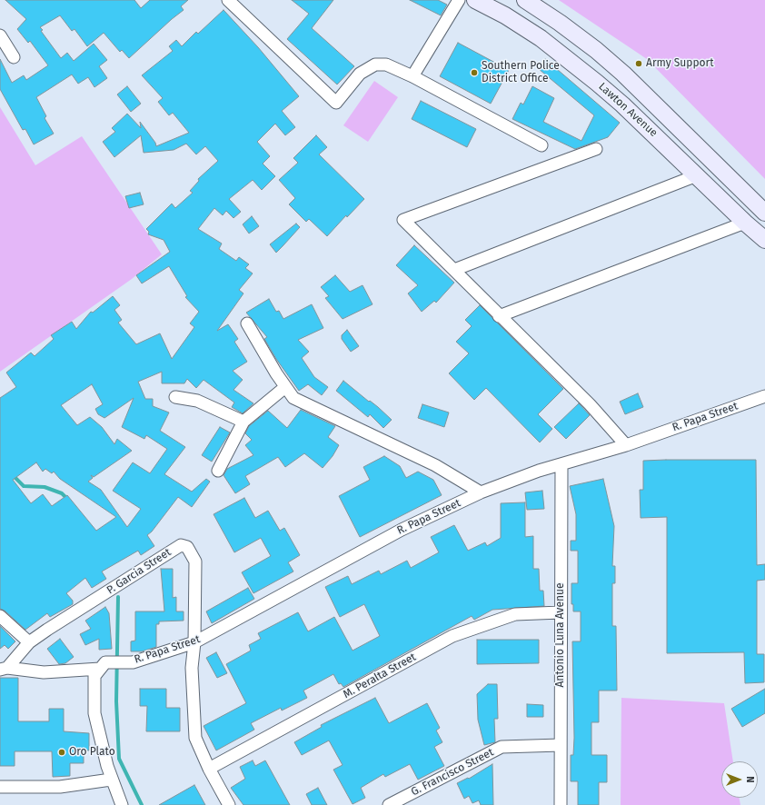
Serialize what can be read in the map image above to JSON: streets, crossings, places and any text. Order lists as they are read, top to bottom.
{
  "streets": {
    "main road": ["Lawton Avenue"],
    "street": [
      "R. Papa Street",
      "P. Garcia Street",
      "Antonio Luna Avenue",
      "M. Peralta Street",
      "G. Francisco Street"
    ]
  },
  "crossings": [
    ["R. Papa Street", "P. Garcia Street"],
    ["R. Papa Street", "Antonio Luna Avenue"],
    ["P. Garcia Street", "M. Peralta Street"],
    ["Antonio Luna Avenue", "M. Peralta Street"],
    ["Antonio Luna Avenue", "G. Francisco Street"]
  ],
  "places": ["Army Support", "Southern Police District Office", "Oro Plato"],
  "north": "right"
}
